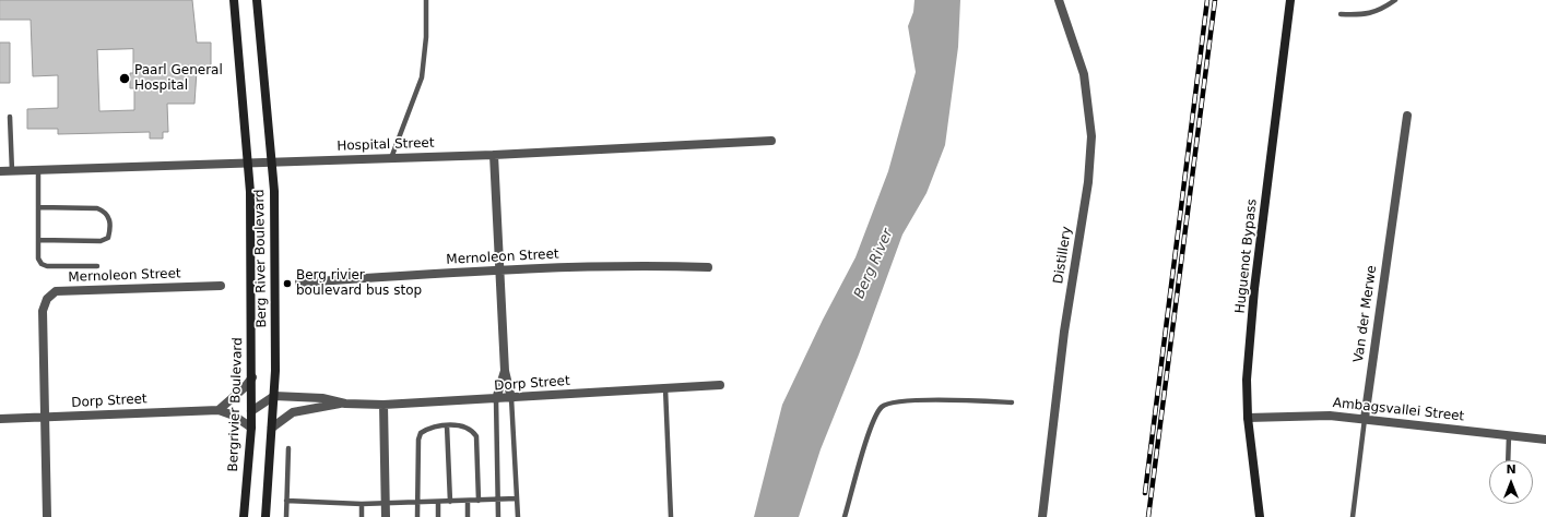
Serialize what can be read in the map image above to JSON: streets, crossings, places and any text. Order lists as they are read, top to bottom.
{
  "streets": {
    "street": [
      "Hospital Street",
      "Distillery",
      "Huguenot Bypass",
      "Mernoleon Street",
      "Berg River Boulevard",
      "Van der Merwe",
      "Dorp Street",
      "Bergrivier Boulevard",
      "Ambagsvallei Street"
    ]
  },
  "crossings": [
    ["Hospital Street", "Berg River Boulevard"],
    ["Huguenot Bypass", "Ambagsvallei Street"],
    ["Mernoleon Street", "Dorp Street"],
    ["Berg River Boulevard", "Dorp Street"],
    ["Berg River Boulevard", "Bergrivier Boulevard"],
    ["Van der Merwe", "Ambagsvallei Street"],
    ["Dorp Street", "Bergrivier Boulevard"]
  ],
  "water": ["Berg River"],
  "places": ["Paarl General Hospital", "Berg rivier boulevard bus stop"],
  "north": "top"
}
